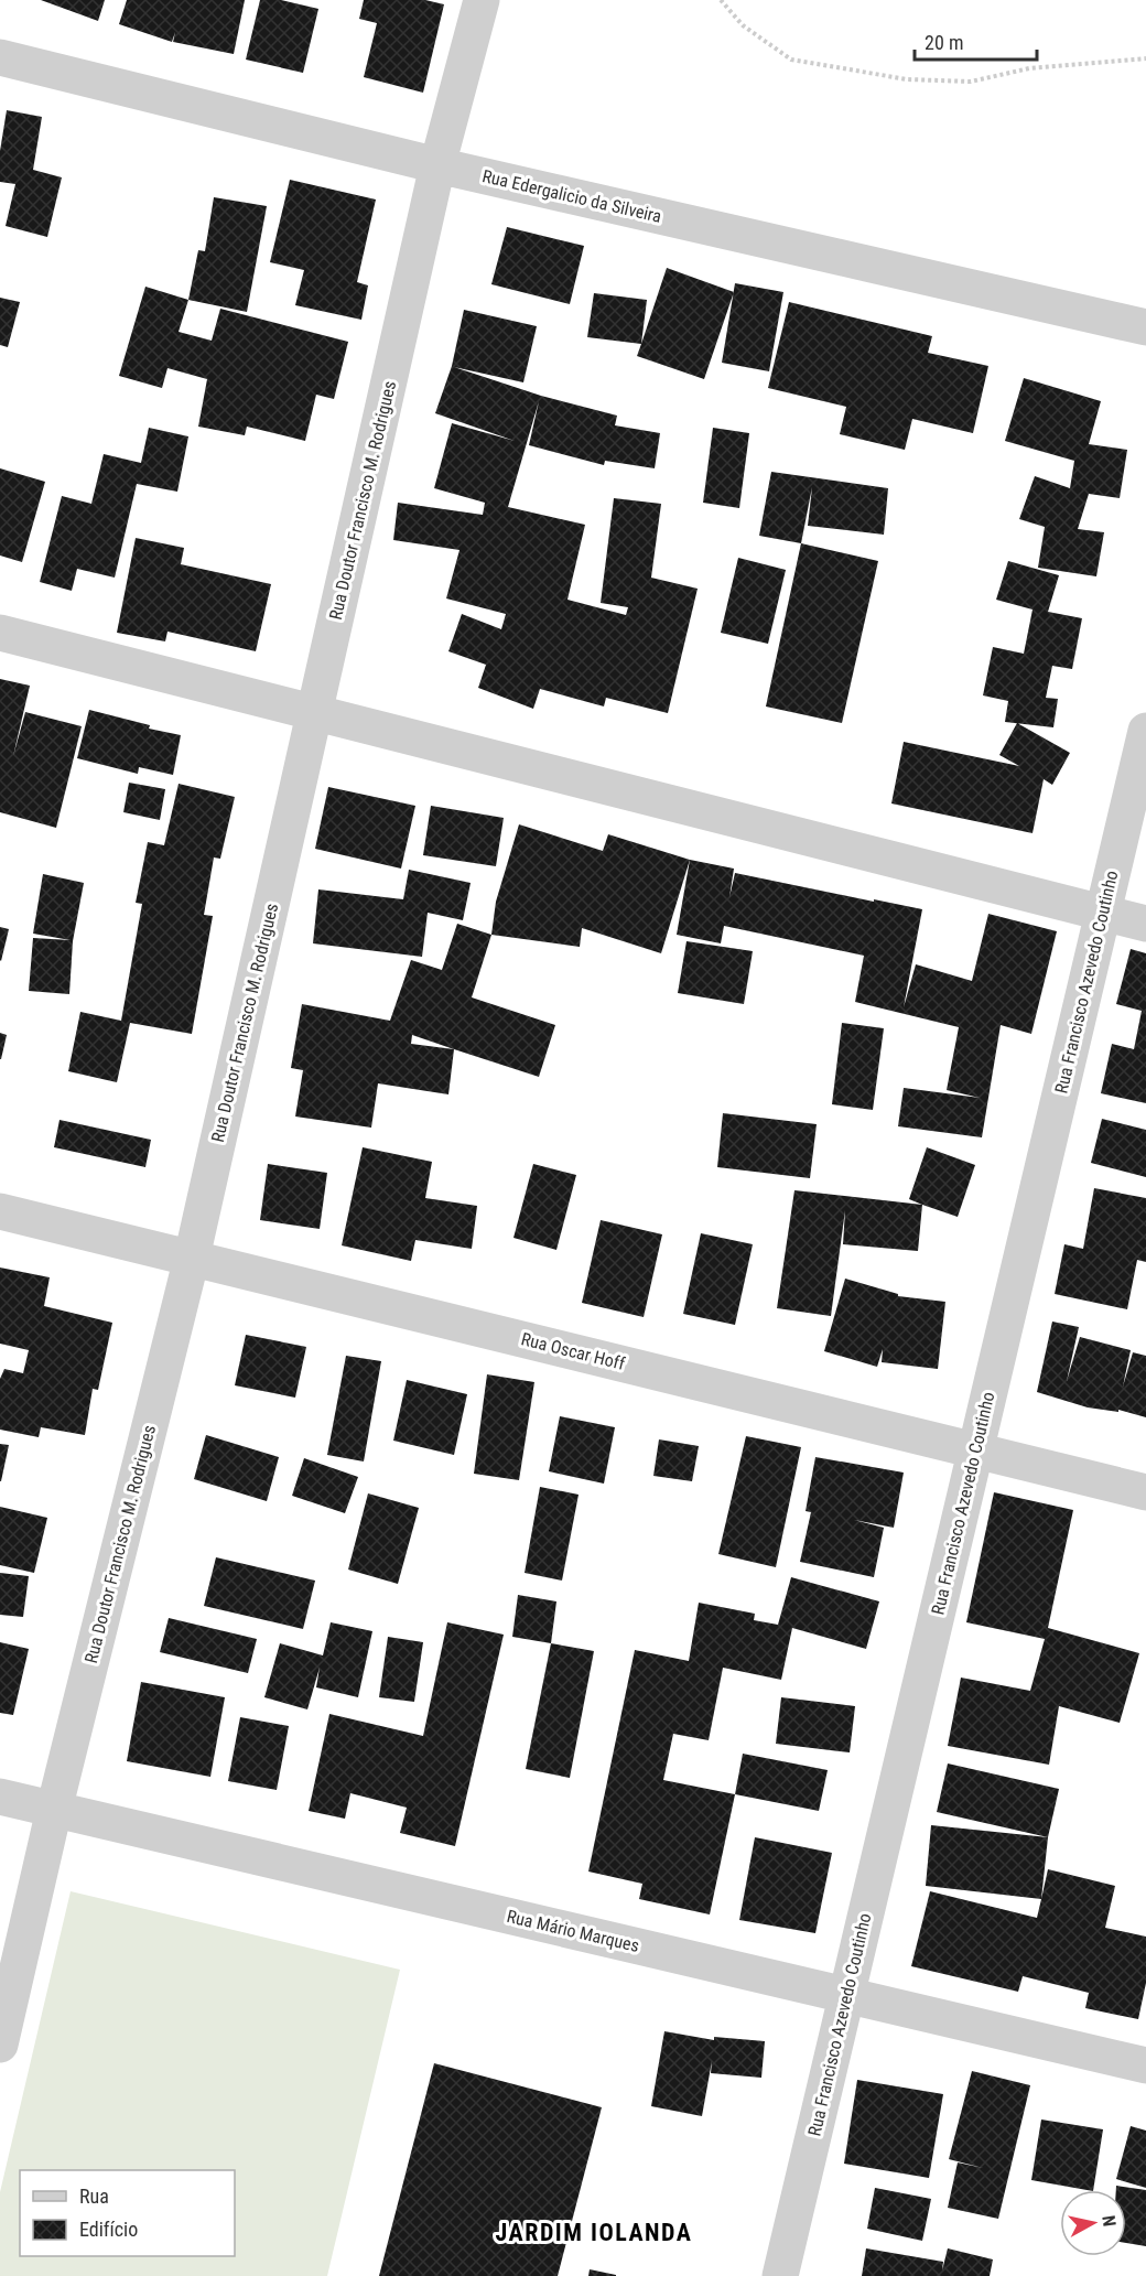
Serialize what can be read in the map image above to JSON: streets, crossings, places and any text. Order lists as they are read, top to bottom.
{
  "streets": {
    "street": [
      "Rua Edergalicio da Silveira",
      "Rua Doutor Francisco M. Rodrigues",
      "Rua Francisco Azevedo Coutinho",
      "Rua Oscar Hoff",
      "Rua Mário Marques"
    ]
  },
  "crossings": [
    ["Rua Edergalicio da Silveira", "Rua Doutor Francisco M. Rodrigues"],
    ["Rua Doutor Francisco M. Rodrigues", "Rua Oscar Hoff"],
    ["Rua Doutor Francisco M. Rodrigues", "Rua Mário Marques"],
    ["Rua Francisco Azevedo Coutinho", "Rua Oscar Hoff"],
    ["Rua Francisco Azevedo Coutinho", "Rua Mário Marques"]
  ],
  "districts": ["JARDIM IOLANDA"],
  "legend": ["Rua", "Edifício"],
  "scale_bar": "20 m",
  "north": "right"
}
